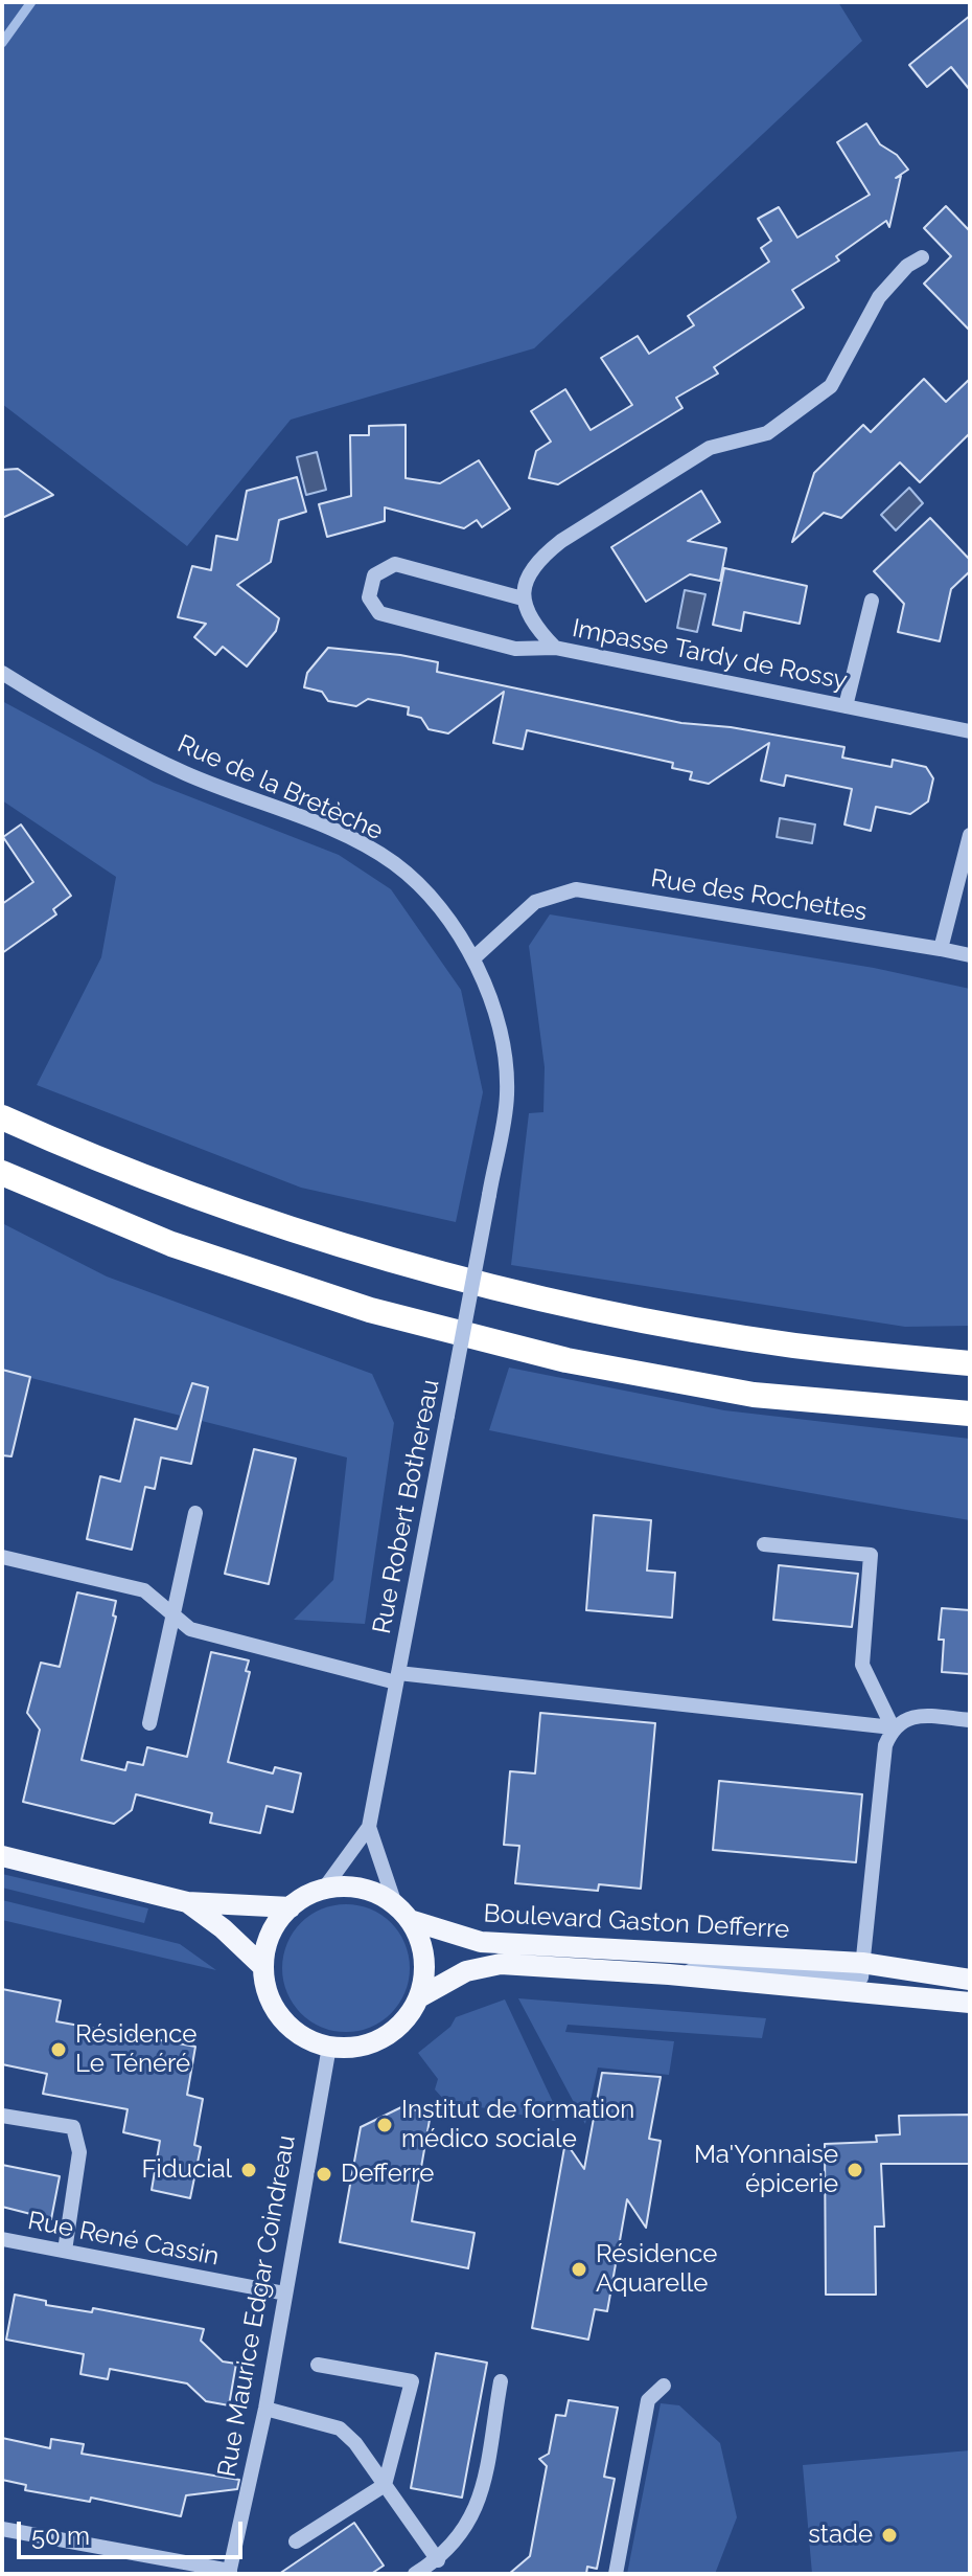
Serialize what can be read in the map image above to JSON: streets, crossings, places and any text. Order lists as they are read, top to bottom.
{
  "streets": {
    "main road": ["Boulevard Gaston Defferre"],
    "street": [
      "Impasse Tardy de Rossy",
      "Rue de la Bretèche",
      "Rue des Rochettes",
      "Rue Robert Bothereau",
      "Rue René Cassin",
      "Rue Maurice Edgar Coindreau"
    ]
  },
  "crossings": [
    ["Rue de la Bretèche", "Rue des Rochettes"],
    ["Rue de la Bretèche", "Rue Robert Bothereau"],
    ["Rue Robert Bothereau", "Boulevard Gaston Defferre"],
    ["Rue Robert Bothereau", "Rue Maurice Edgar Coindreau"],
    ["Boulevard Gaston Defferre", "Rue Maurice Edgar Coindreau"],
    ["Rue René Cassin", "Rue Maurice Edgar Coindreau"]
  ],
  "places": [
    "Résidence Le Ténéré",
    "Institut de formation médico sociale",
    "Fiducial",
    "Ma'Yonnaise épicerie",
    "Defferre",
    "Résidence Aquarelle",
    "stade"
  ],
  "scale_bar": "50 m"
}
